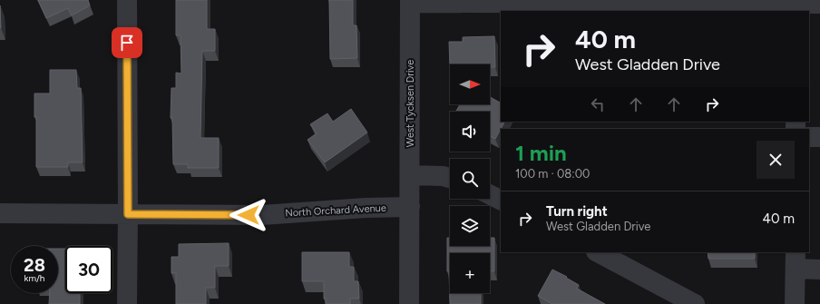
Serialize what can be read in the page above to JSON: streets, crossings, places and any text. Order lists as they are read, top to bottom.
{
  "streets": {
    "street": ["West Tycksen Drive", "North Orchard Avenue"]
  },
  "crossings": [
    ["West Tycksen Drive", "North Orchard Avenue"]
  ],
  "north": "right",
  "page": {
    "turn": ["40 m", "West Gladden Drive"],
    "map_buttons": "+",
    "heading": ["1 min", "100 m · 08:00"],
    "list": [
      {
        "name": "Turn right",
        "note": "West Gladden Drive",
        "value": "40 m"
      }
    ],
    "speed": "28 km/h",
    "limit": "30"
  }
}
